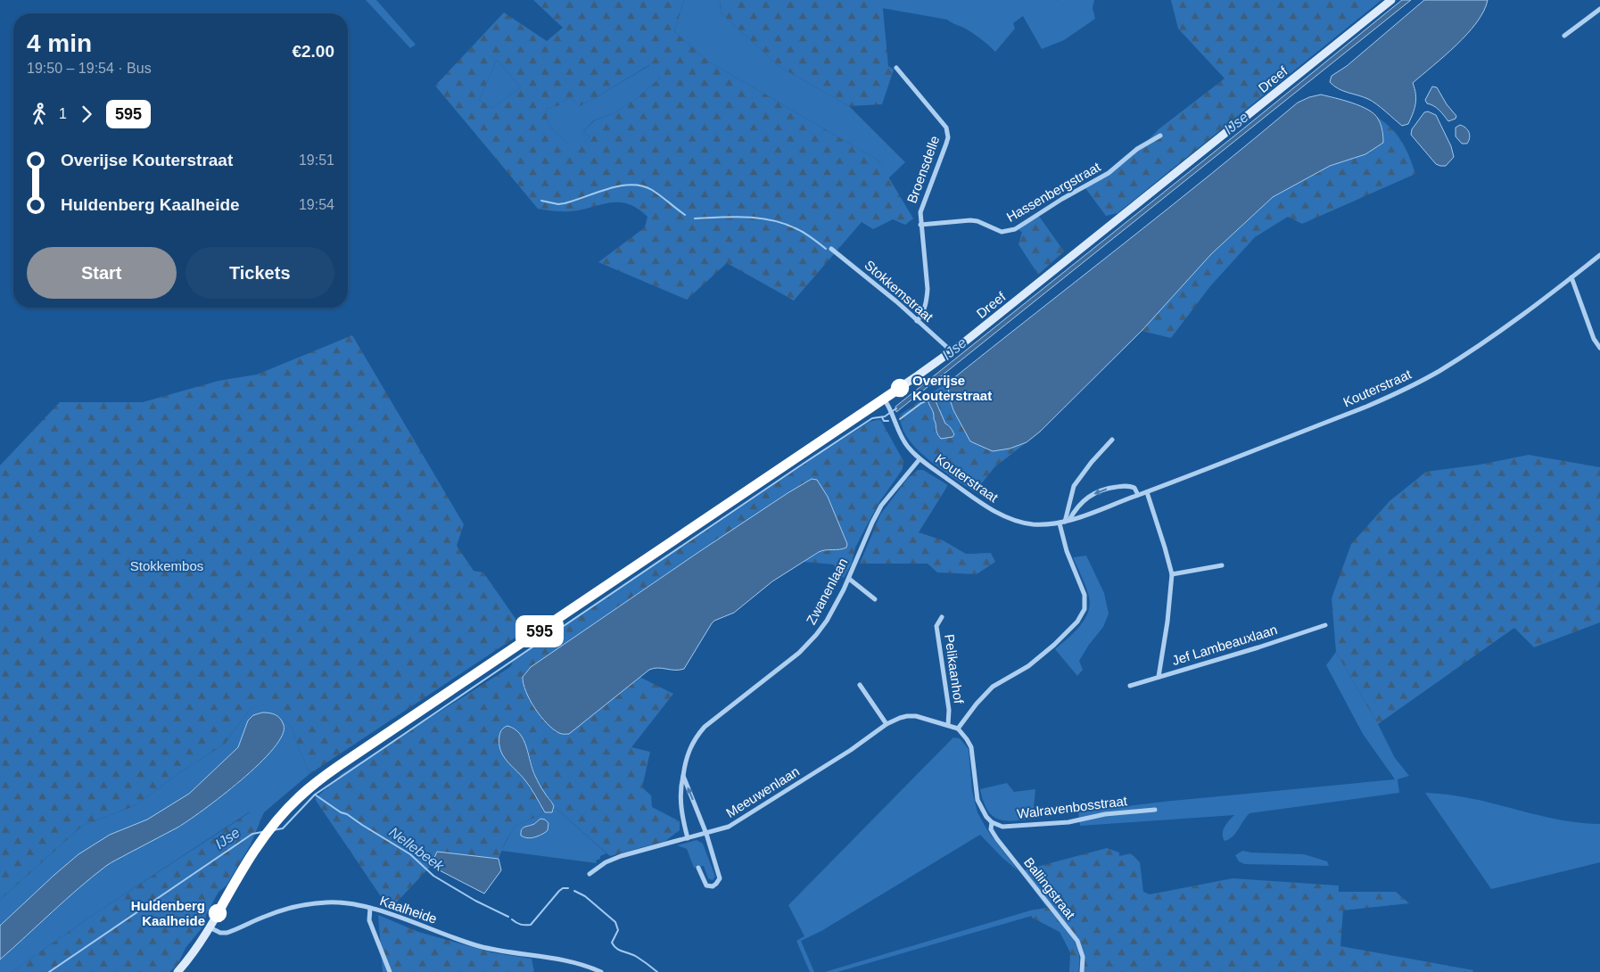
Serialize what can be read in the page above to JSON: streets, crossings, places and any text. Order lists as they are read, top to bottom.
{
  "streets": {
    "main road": ["Dreef"],
    "street": [
      "Broensdelle",
      "Hassenbergstraat",
      "Stokkemstraat",
      "Kouterstraat",
      "Zwanenlaan",
      "Jef Lambeauxlaan",
      "Pelikaanhof",
      "Meeuwenlaan",
      "Walravenbosstraat",
      "Ballingstraat",
      "Kaalheide"
    ]
  },
  "crossings": [
    ["Dreef", "Stokkemstraat"],
    ["Dreef", "Kouterstraat"],
    ["Dreef", "Kaalheide"],
    ["Broensdelle", "Hassenbergstraat"],
    ["Broensdelle", "Stokkemstraat"],
    ["Kouterstraat", "Zwanenlaan"],
    ["Zwanenlaan", "Meeuwenlaan"],
    ["Pelikaanhof", "Meeuwenlaan"],
    ["Meeuwenlaan", "Ballingstraat"],
    ["Walravenbosstraat", "Ballingstraat"]
  ],
  "water": ["IJse", "Nellebeek"],
  "parks": ["Stokkembos"],
  "places": ["Overijse Kouterstraat", "Huldenberg Kaalheide"],
  "lines": ["bus line 595"],
  "page": {
    "on_map": "595",
    "heading": ["4 min", "19:50 – 19:54 · Bus", "€2.00"],
    "legs": ["1", "595"],
    "list": [
      {
        "name": "Overijse Kouterstraat",
        "value": "19:51"
      },
      {
        "name": "Huldenberg Kaalheide",
        "value": "19:54"
      }
    ],
    "buttons": ["Start", "Tickets"]
  }
}
